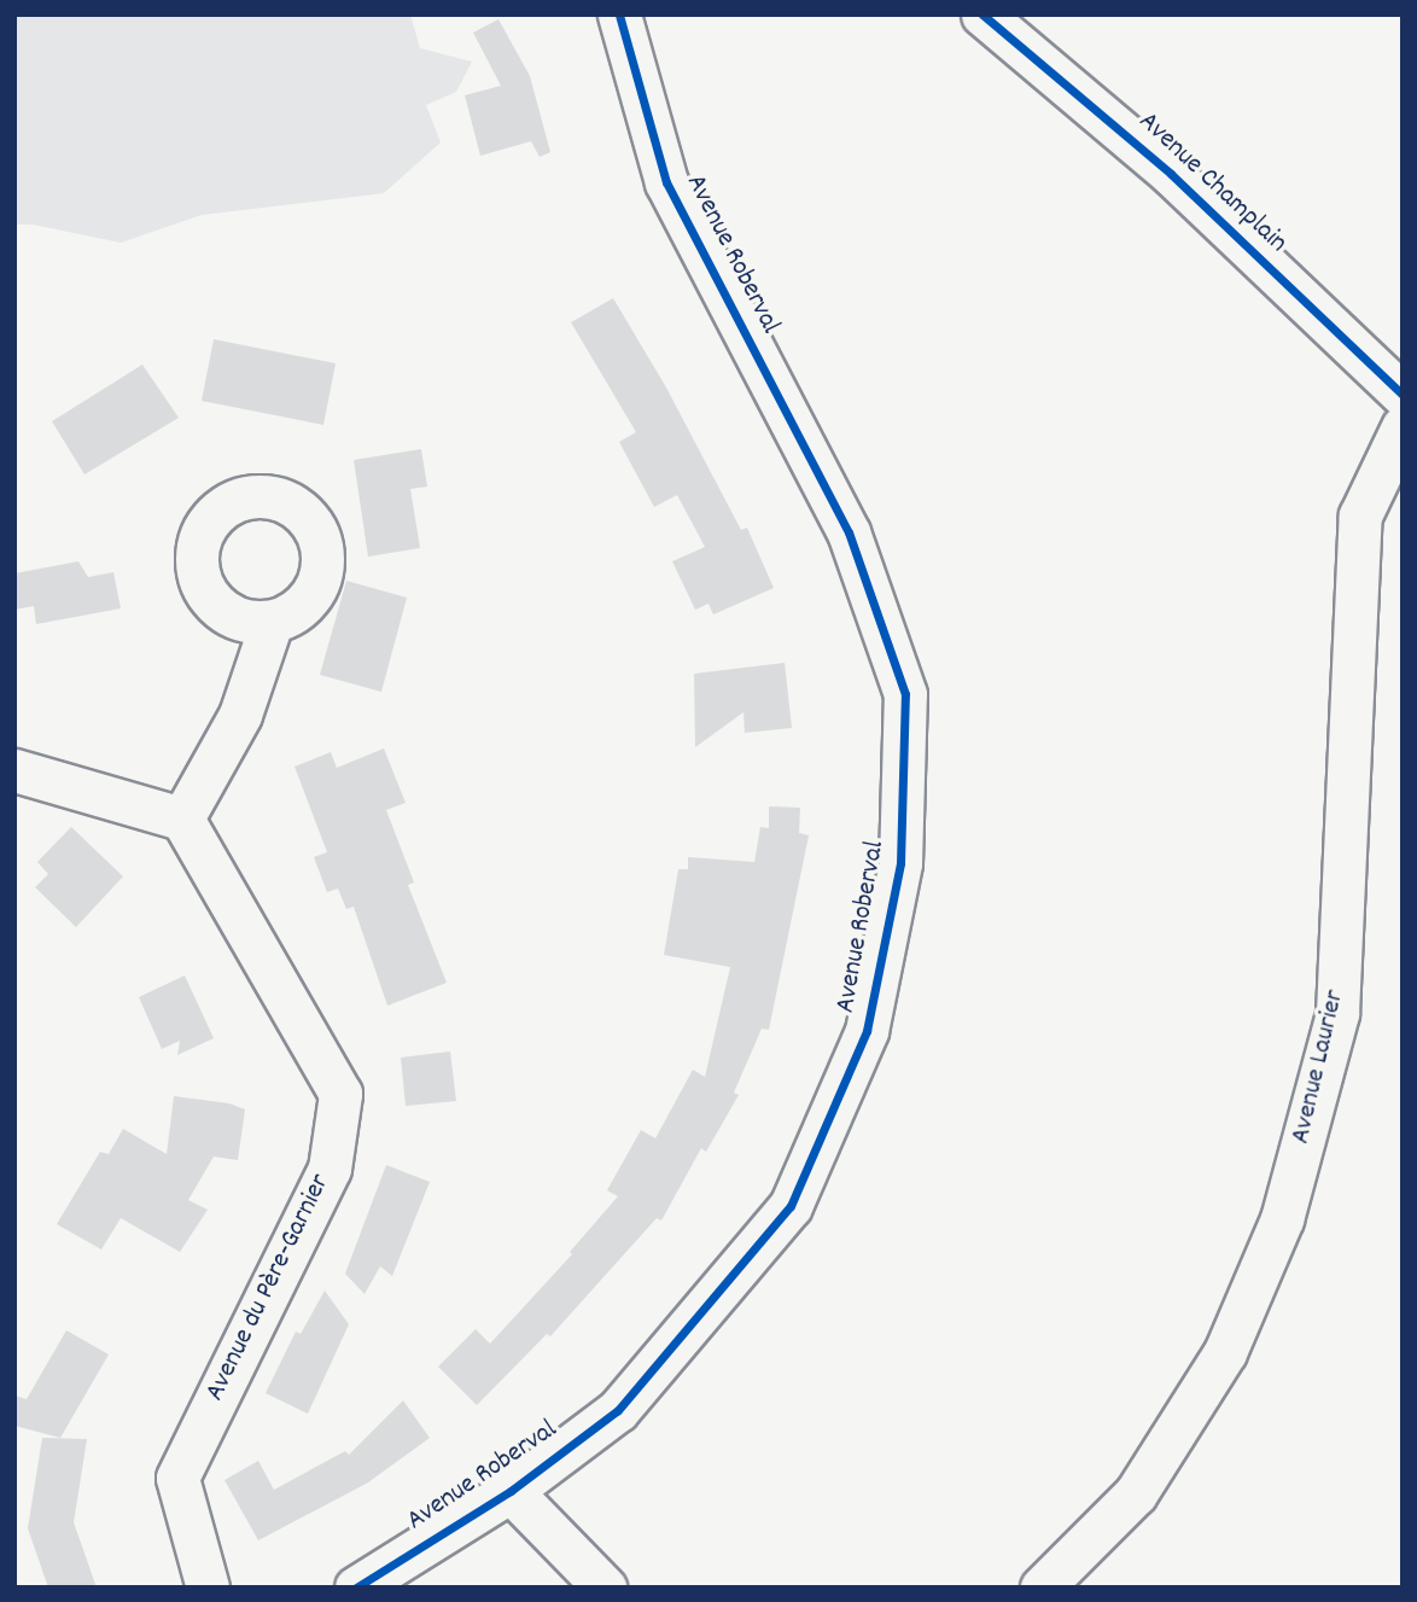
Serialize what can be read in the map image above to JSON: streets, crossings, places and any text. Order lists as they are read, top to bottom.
{
  "streets": {
    "street": [
      "Avenue Champlain",
      "Avenue Roberval",
      "Avenue Laurier",
      "Avenue du Père-Garnier"
    ]
  }
}
